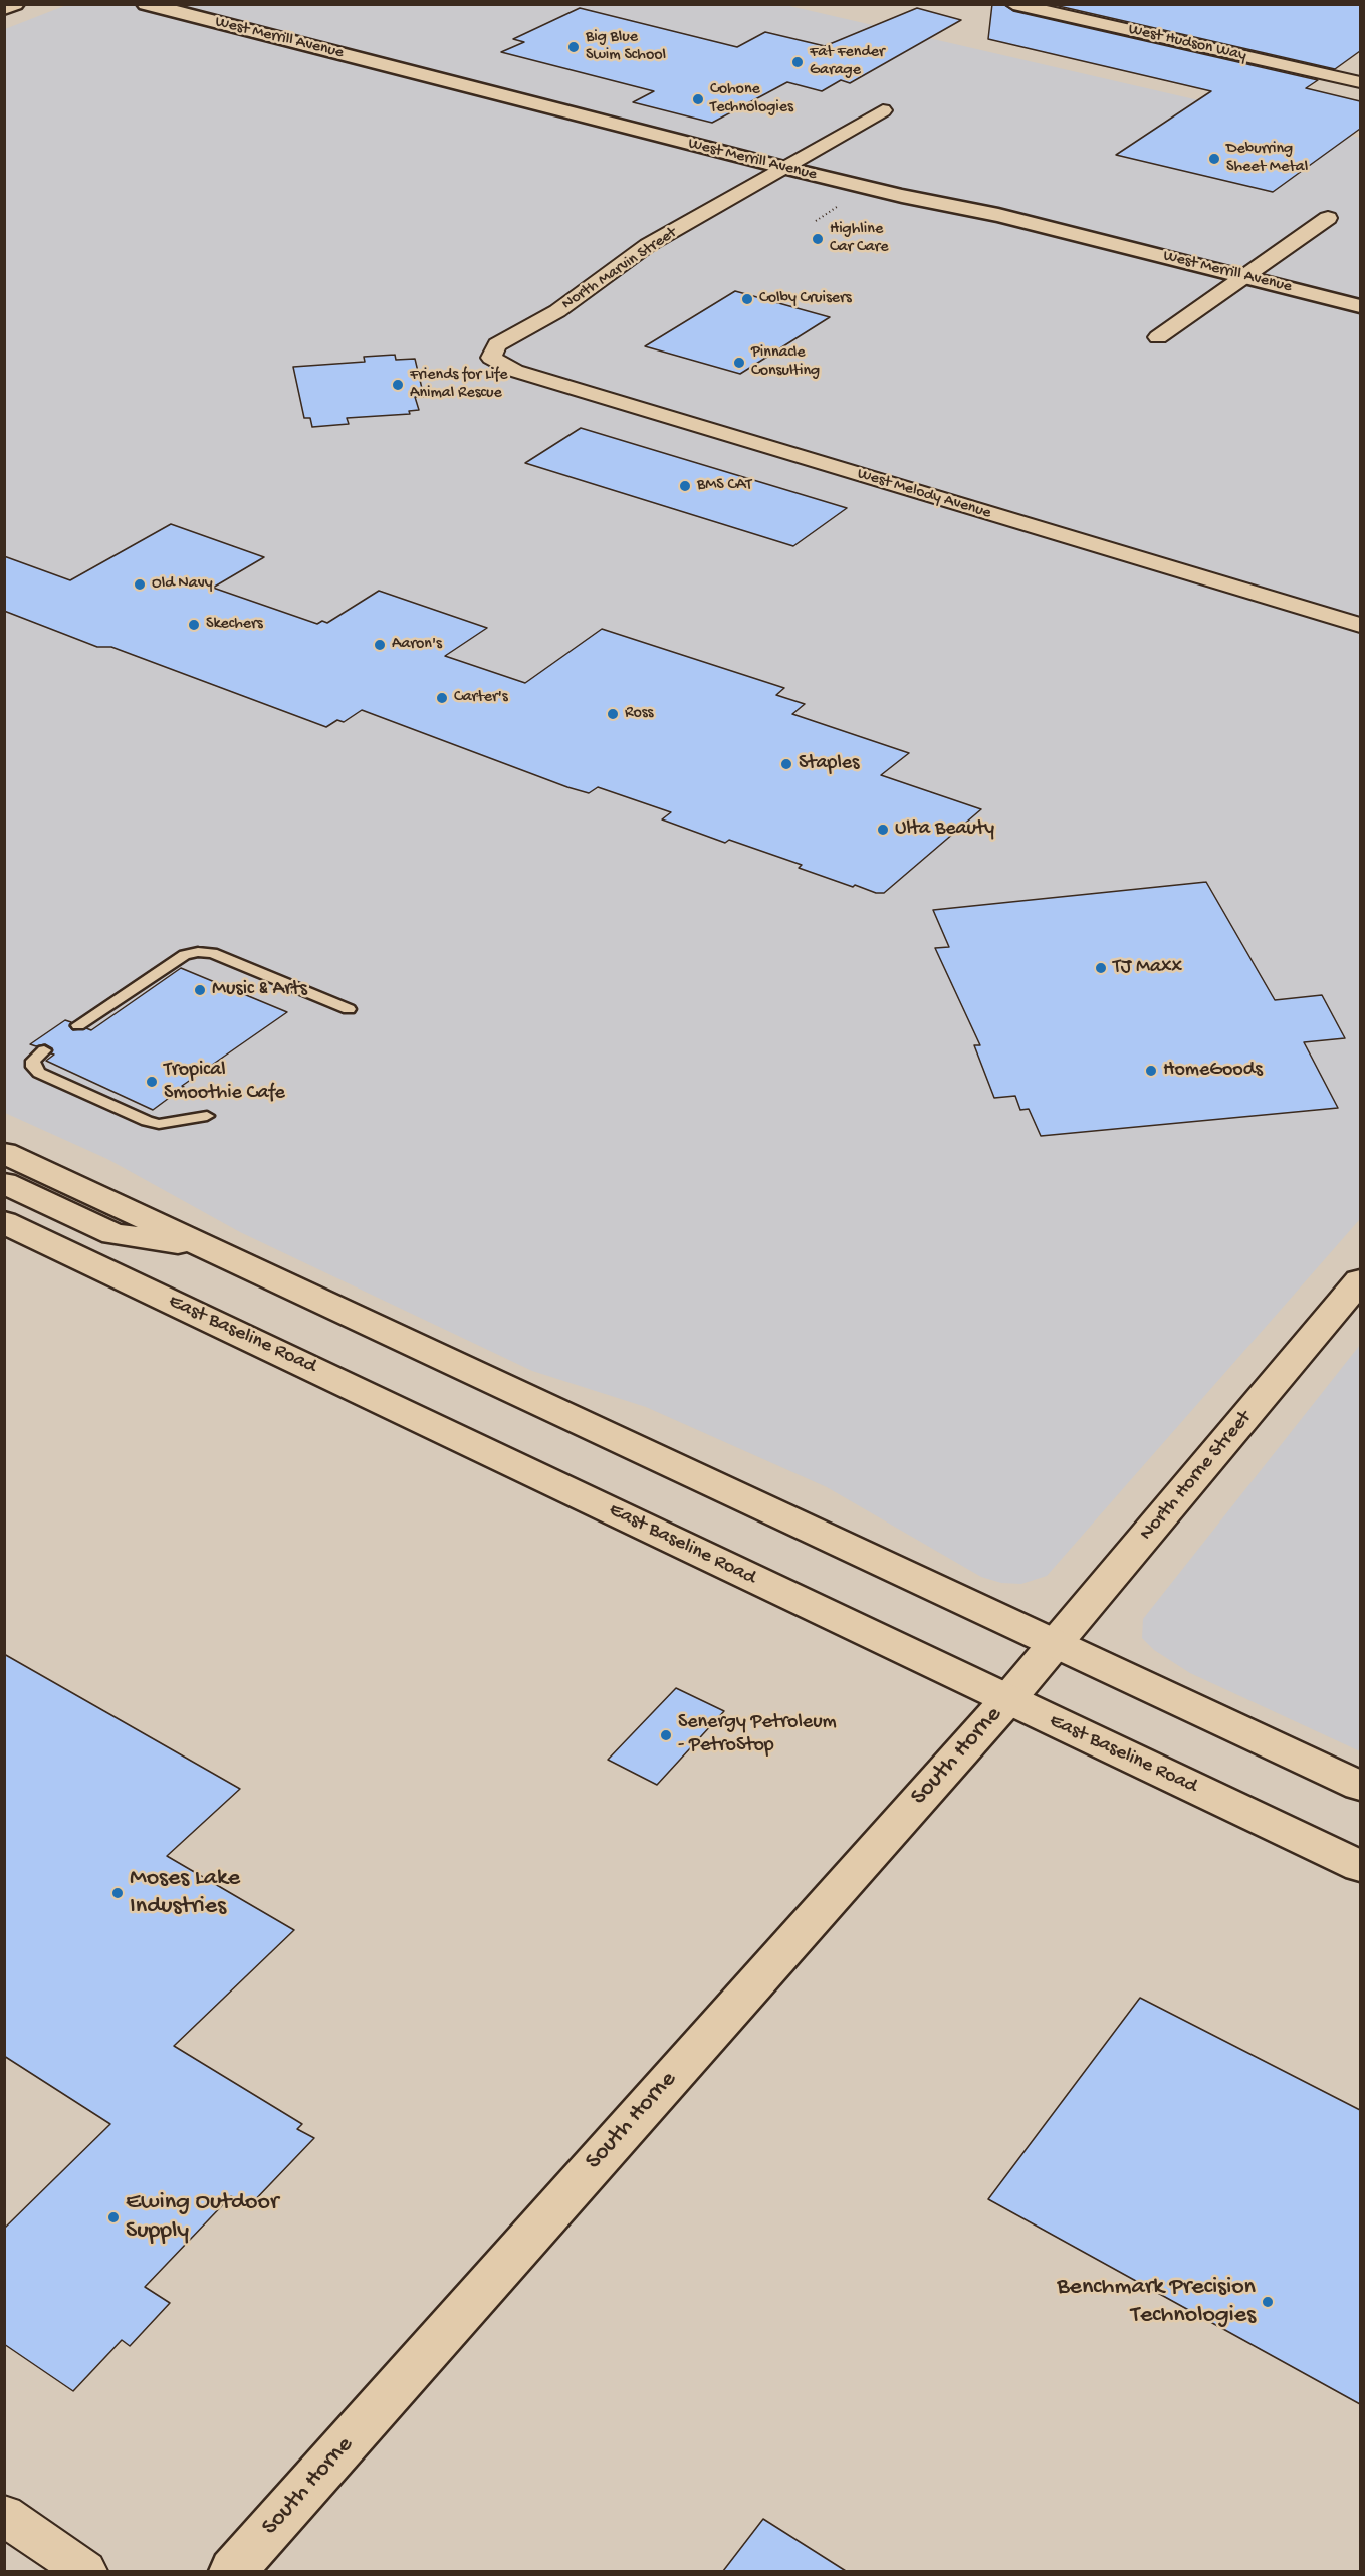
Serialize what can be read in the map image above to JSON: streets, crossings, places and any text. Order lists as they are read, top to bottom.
{
  "streets": {
    "street": [
      "West Merrill Avenue",
      "West Hudson Way",
      "North Marvin Street",
      "West Melody Avenue",
      "East Baseline Road",
      "North Horne Street",
      "South Horne"
    ]
  },
  "crossings": [
    ["West Merrill Avenue", "North Marvin Street"],
    ["North Marvin Street", "West Melody Avenue"],
    ["East Baseline Road", "South Horne"],
    ["North Horne Street", "South Horne"]
  ],
  "places": [
    "Big Blue Swim School",
    "Fat Fender Garage",
    "Cohone Technologies",
    "Deburring Sheet Metal",
    "Highline Car Care",
    "Colby Cruisers",
    "Pinnacle Consulting",
    "Friends for Life Animal Rescue",
    "BMS CAT",
    "Old Navy",
    "Skechers",
    "Aaron's",
    "Carter's",
    "Ross",
    "Staples",
    "Ulta Beauty",
    "TJ Maxx",
    "Music & Arts",
    "HomeGoods",
    "Tropical Smoothie Cafe",
    "Senergy Petroleum - PetroStop",
    "Moses Lake Industries",
    "Ewing Outdoor Supply",
    "Benchmark Precision Technologies"
  ]
}
